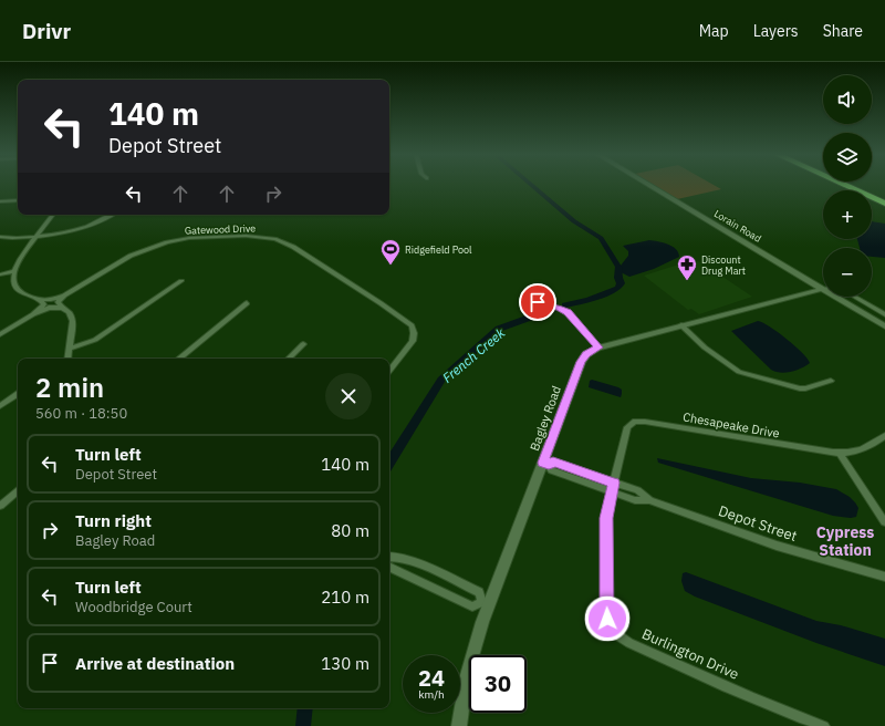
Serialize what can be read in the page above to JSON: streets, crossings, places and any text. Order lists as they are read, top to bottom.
{
  "streets": {
    "street": [
      "Lorain Road",
      "Gatewood Drive",
      "Bagley Road",
      "Chesapeake Drive",
      "Depot Street",
      "Burlington Drive"
    ]
  },
  "crossings": [
    ["Bagley Road", "Depot Street"],
    ["Chesapeake Drive", "Depot Street"],
    ["Chesapeake Drive", "Burlington Drive"],
    ["Depot Street", "Burlington Drive"]
  ],
  "districts": ["Cypress Station"],
  "water": ["French Creek"],
  "places": {
    "sports": ["Ridgefield Pool"],
    "pharmacy": ["Discount Drug Mart"]
  },
  "page": {
    "header": "Drivr",
    "nav": ["Map", "Layers", "Share"],
    "map_buttons": ["+", "−"],
    "turn": ["140 m", "Depot Street"],
    "heading": ["2 min", "560 m · 18:50"],
    "list": [
      {
        "name": "Turn left",
        "note": "Depot Street",
        "value": "140 m"
      },
      {
        "name": "Turn right",
        "note": "Bagley Road",
        "value": "80 m"
      },
      {
        "name": "Turn left",
        "note": "Woodbridge Court",
        "value": "210 m"
      },
      {
        "name": "Arrive at destination",
        "value": "130 m"
      }
    ],
    "speed": "24 km/h",
    "limit": "30"
  }
}
